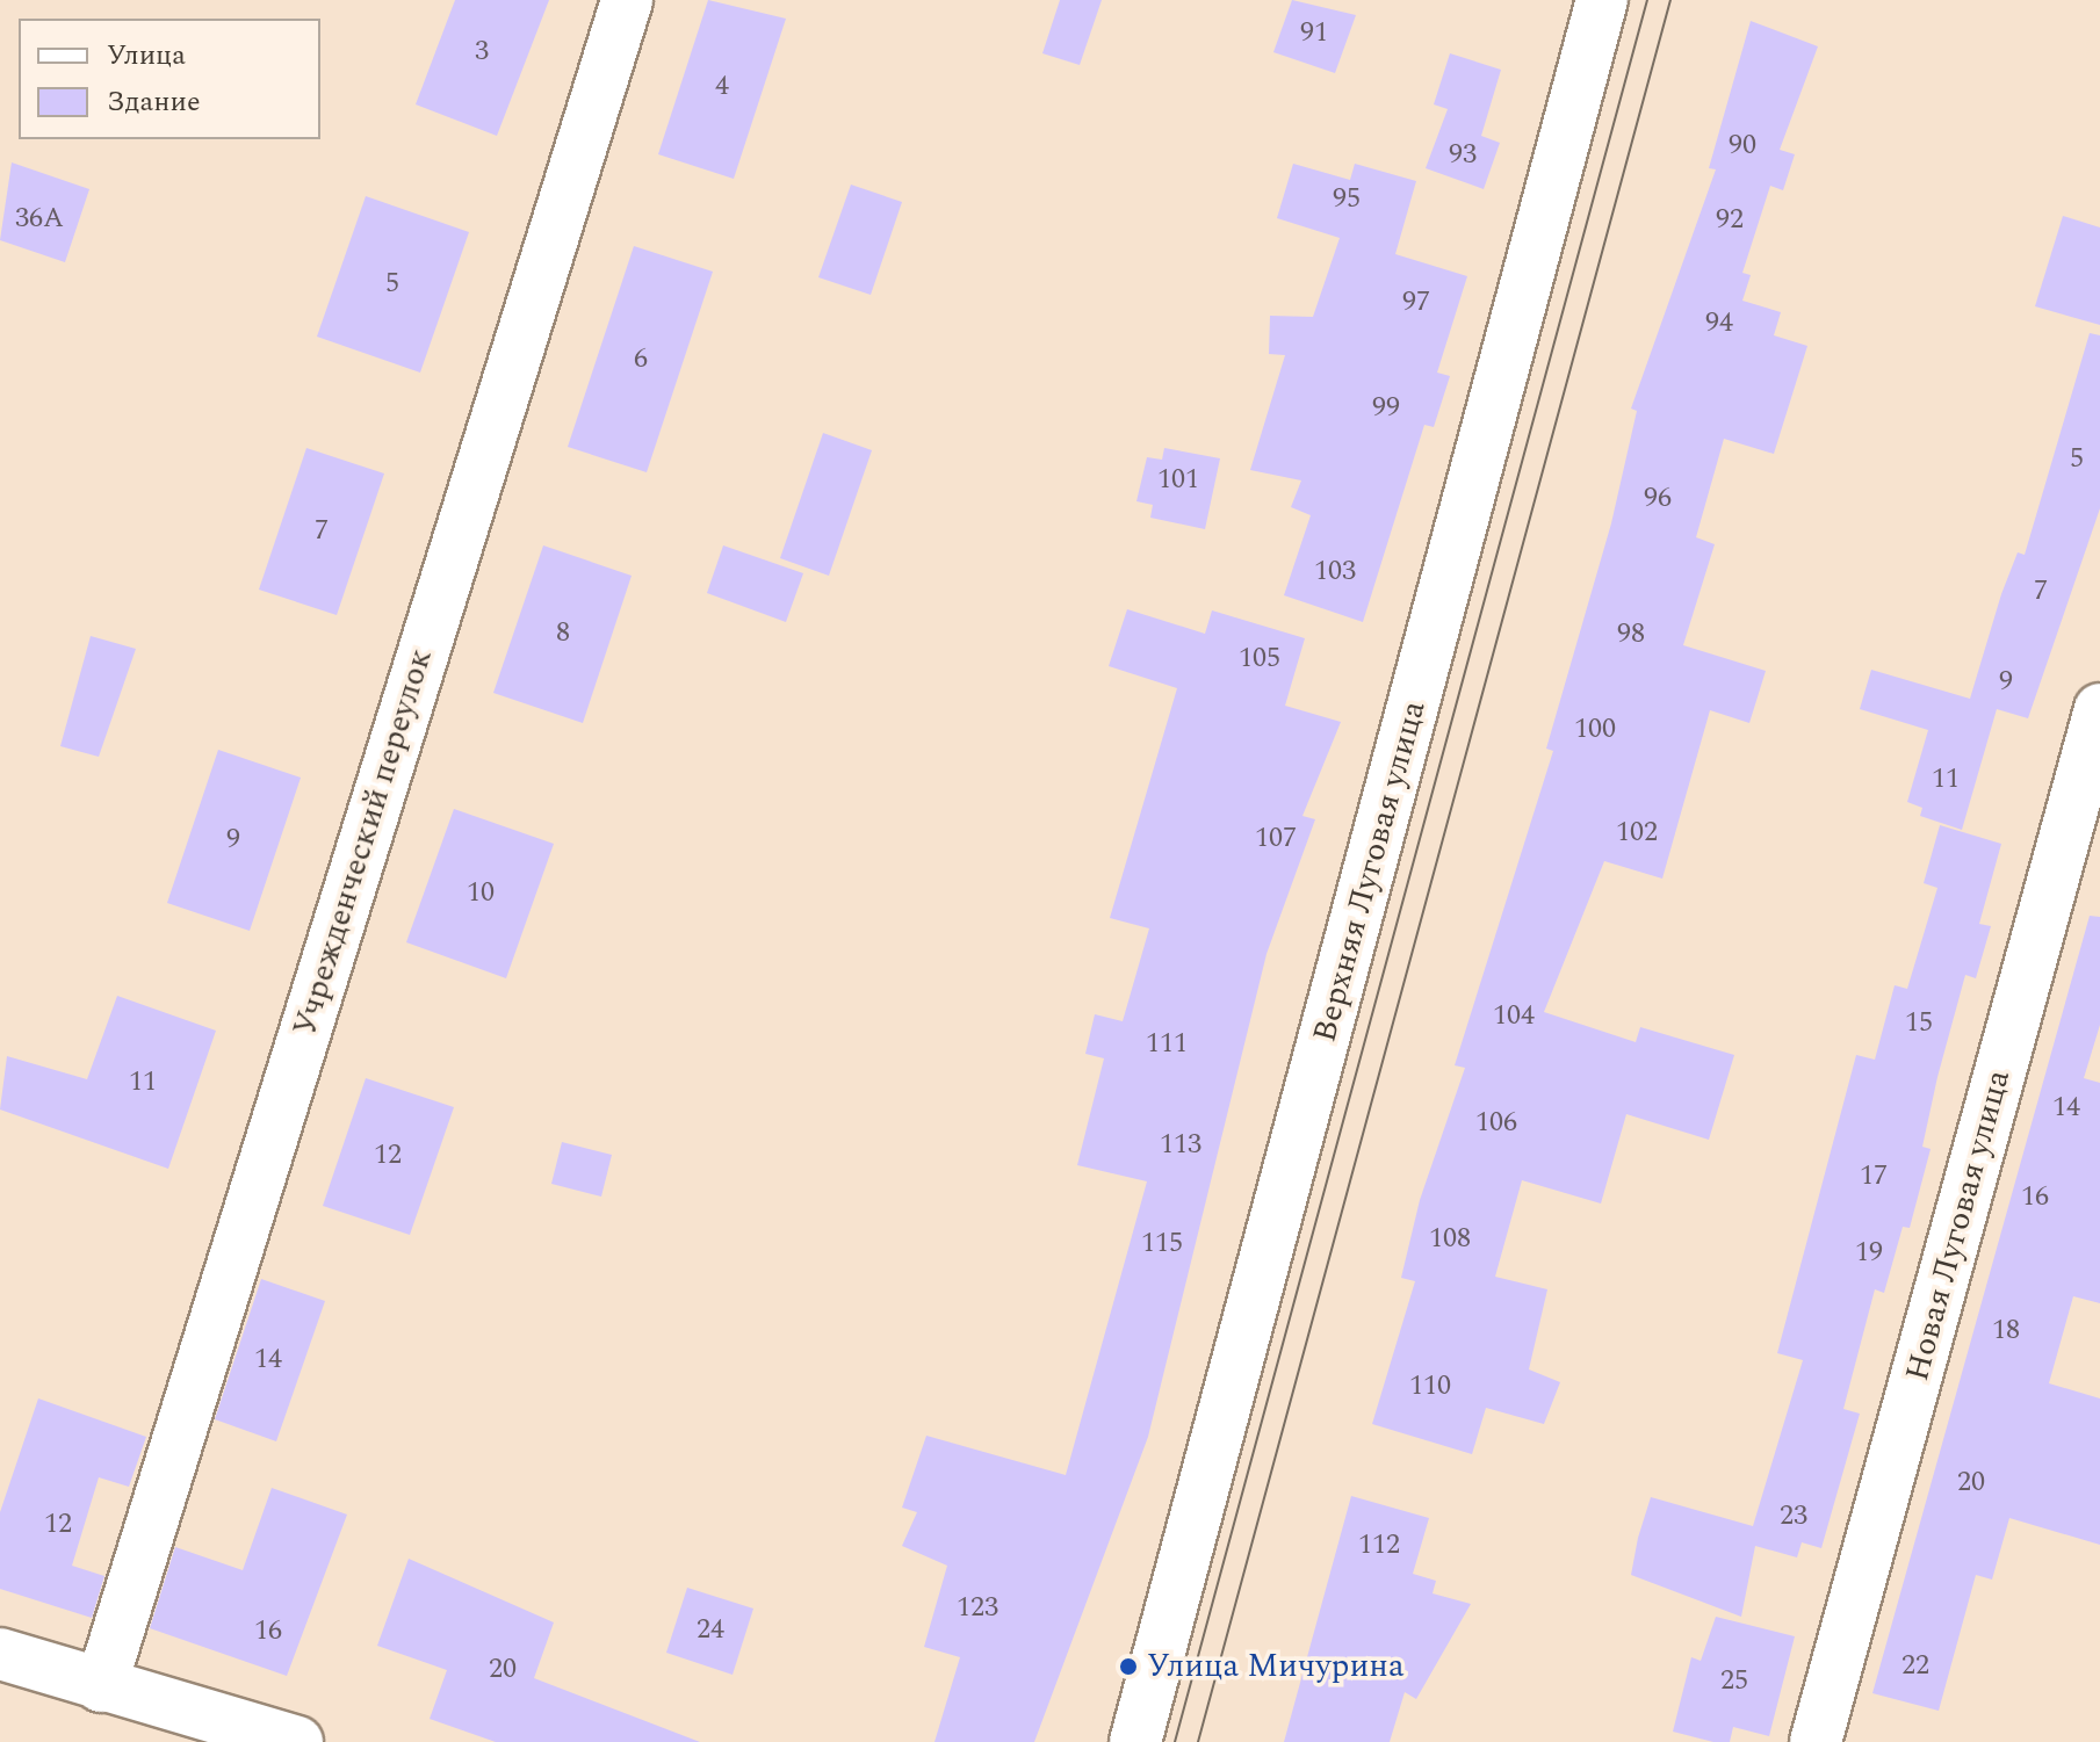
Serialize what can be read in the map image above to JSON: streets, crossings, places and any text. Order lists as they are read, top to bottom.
{
  "streets": {
    "street": ["Учрежденческий переулок", "Верхняя Луговая улица", "Новая Луговая улица"]
  },
  "places": ["Улица Мичурина"],
  "house_numbers": [
    "91",
    "3",
    "4",
    "90",
    "93",
    "95",
    "36А",
    "92",
    "5",
    "97",
    "94",
    "6",
    "99",
    "5",
    "101",
    "96",
    "7",
    "103",
    "7",
    "8",
    "98",
    "105",
    "9",
    "100",
    "11",
    "102",
    "107",
    "9",
    "10",
    "104",
    "15",
    "111",
    "11",
    "14",
    "106",
    "113",
    "12",
    "17",
    "16",
    "108",
    "115",
    "19",
    "18",
    "14",
    "110",
    "20",
    "23",
    "12",
    "112",
    "123",
    "24",
    "16",
    "22",
    "20",
    "25"
  ],
  "legend": ["Улица", "Здание"]
}
